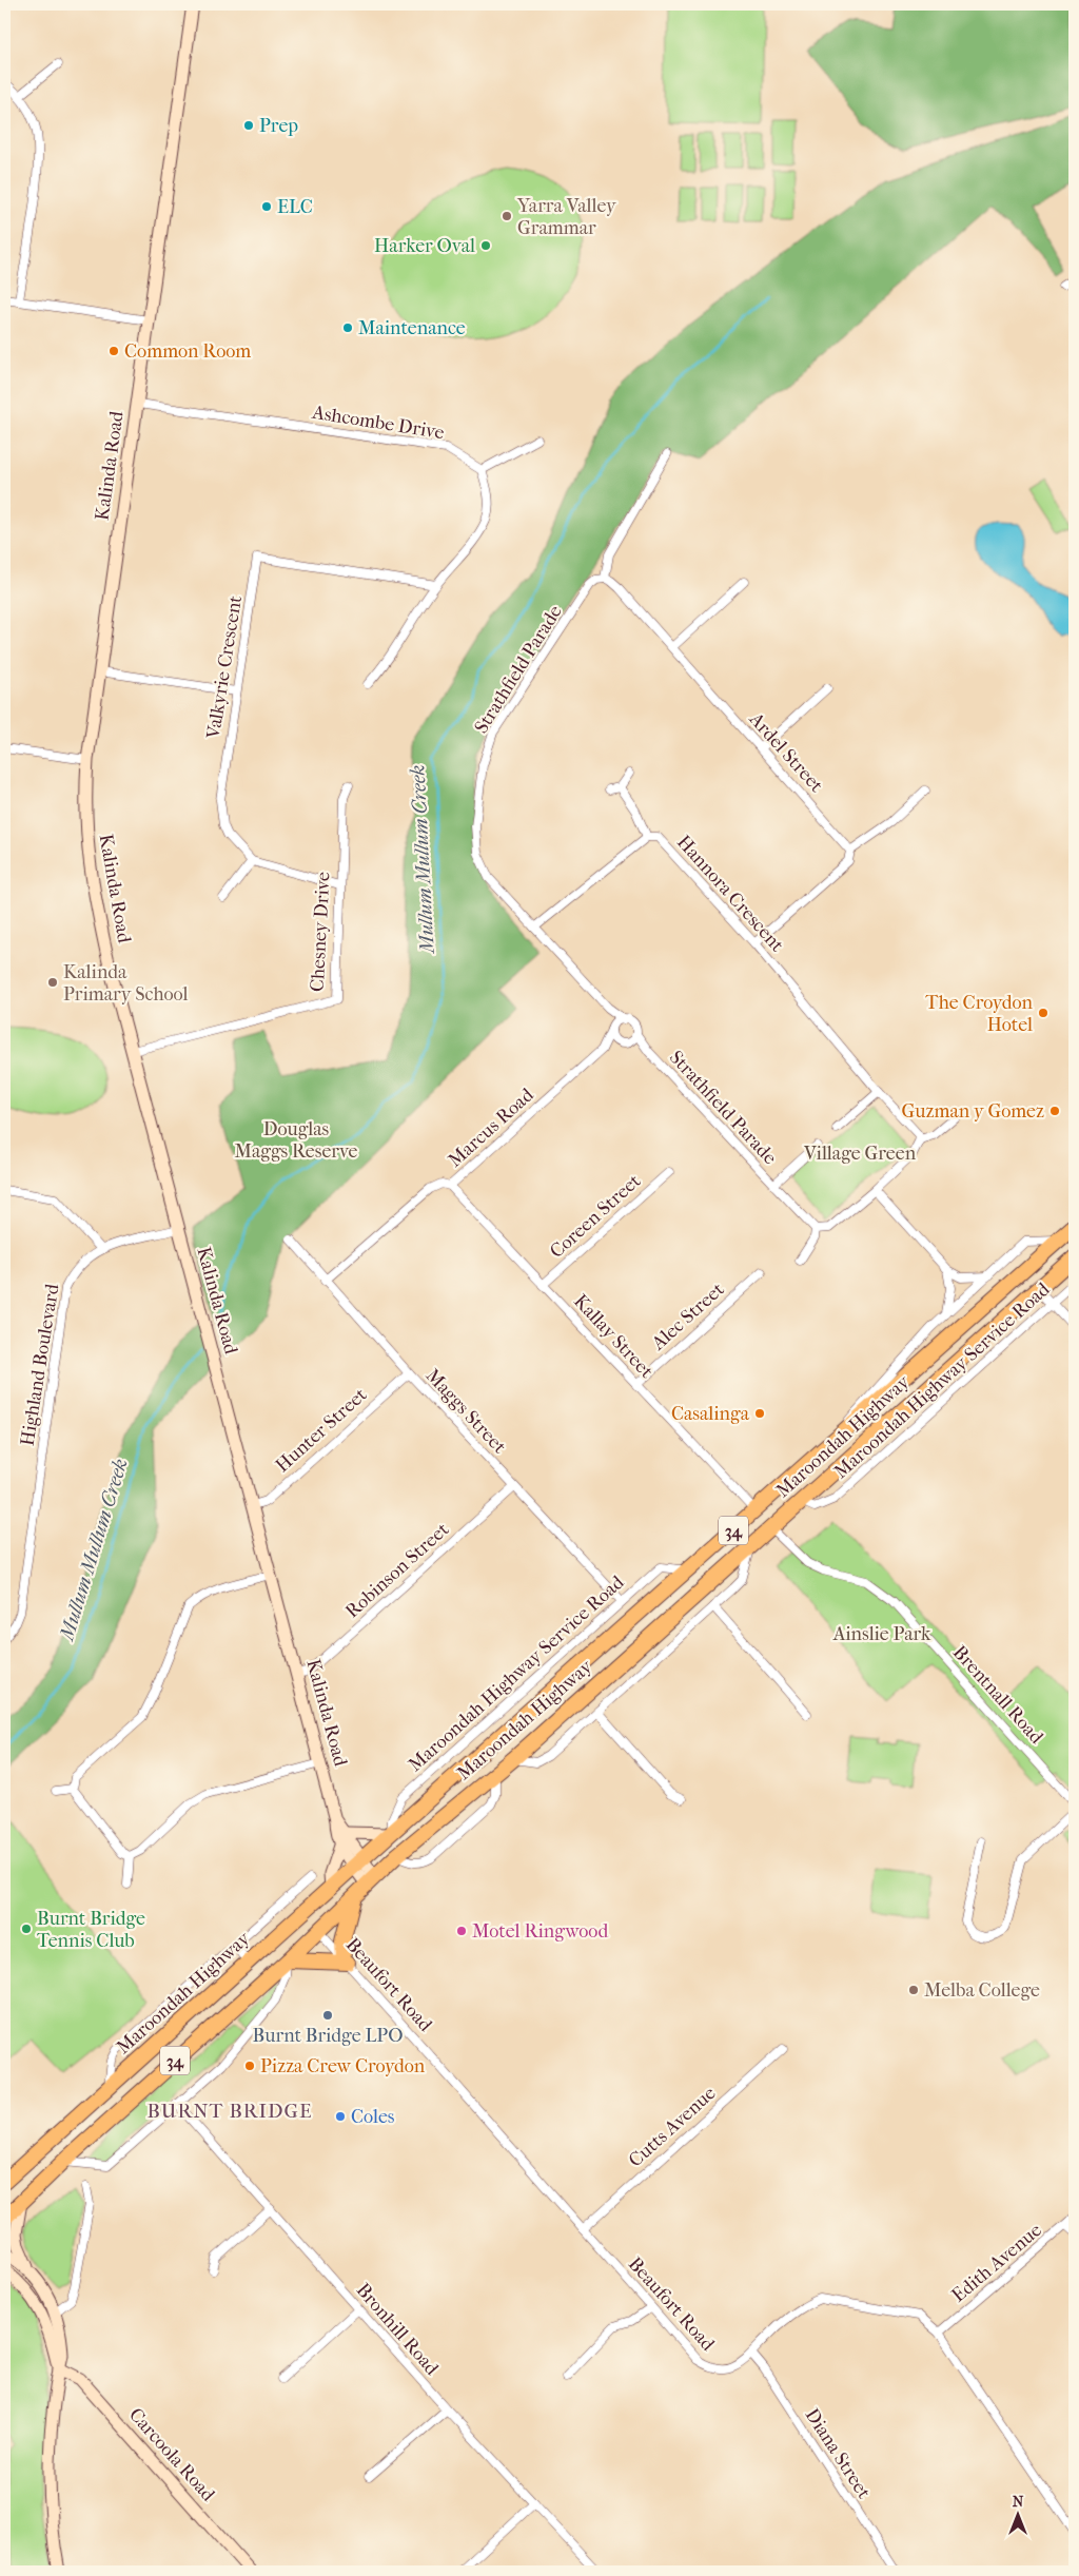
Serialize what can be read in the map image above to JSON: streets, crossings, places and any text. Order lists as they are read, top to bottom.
{
  "streets": {
    "highway": ["Maroondah Highway", "34"],
    "street": [
      "Ashcombe Drive",
      "Kalinda Road",
      "Valkyrie Crescent",
      "Strathfield Parade",
      "Ardel Street",
      "Hannora Crescent",
      "Chesney Drive",
      "Marcus Road",
      "Coreen Street",
      "Alec Street",
      "Kallay Street",
      "Highland Boulevard",
      "Maroondah Highway Service Road",
      "Maggs Street",
      "Hunter Street",
      "Robinson Street",
      "Brentnall Road",
      "Beaufort Road",
      "Cutts Avenue",
      "Edith Avenue",
      "Bronhill Road",
      "Diana Street",
      "Carcoola Road"
    ]
  },
  "crossings": [
    ["Ashcombe Drive", "Kalinda Road"],
    ["Kalinda Road", "Chesney Drive"],
    ["Kalinda Road", "Highland Boulevard"],
    ["Kalinda Road", "Hunter Street"],
    ["Kalinda Road", "Maroondah Highway"],
    ["Kalinda Road", "Robinson Street"],
    ["Strathfield Parade", "Ardel Street"],
    ["Strathfield Parade", "Hannora Crescent"],
    ["Strathfield Parade", "Marcus Road"],
    ["Marcus Road", "Kallay Street"],
    ["Marcus Road", "Maggs Street"],
    ["Coreen Street", "Kallay Street"],
    ["Alec Street", "Kallay Street"],
    ["Kallay Street", "Maroondah Highway"],
    ["Maroondah Highway Service Road", "Maggs Street"],
    ["Maroondah Highway Service Road", "Maroondah Highway"],
    ["Maggs Street", "Hunter Street"],
    ["Maggs Street", "Robinson Street"],
    ["Maroondah Highway", "Brentnall Road"],
    ["Maroondah Highway", "Beaufort Road"],
    ["Beaufort Road", "Cutts Avenue"],
    ["Beaufort Road", "Edith Avenue"],
    ["Beaufort Road", "Diana Street"]
  ],
  "districts": ["BURNT BRIDGE"],
  "water": ["Mullum Mullum Creek"],
  "parks": ["Douglas Maggs Reserve", "Village Green", "Ainslie Park"],
  "places": [
    "Prep",
    "ELC",
    "Yarra Valley Grammar",
    "Harker Oval",
    "Maintenance",
    "Common Room",
    "Kalinda Primary School",
    "The Croydon Hotel",
    "Guzman y Gomez",
    "Casalinga",
    "Burnt Bridge Tennis Club",
    "Motel Ringwood",
    "Melba College",
    "Burnt Bridge LPO",
    "Pizza Crew Croydon",
    "Coles"
  ],
  "north": "top"
}
